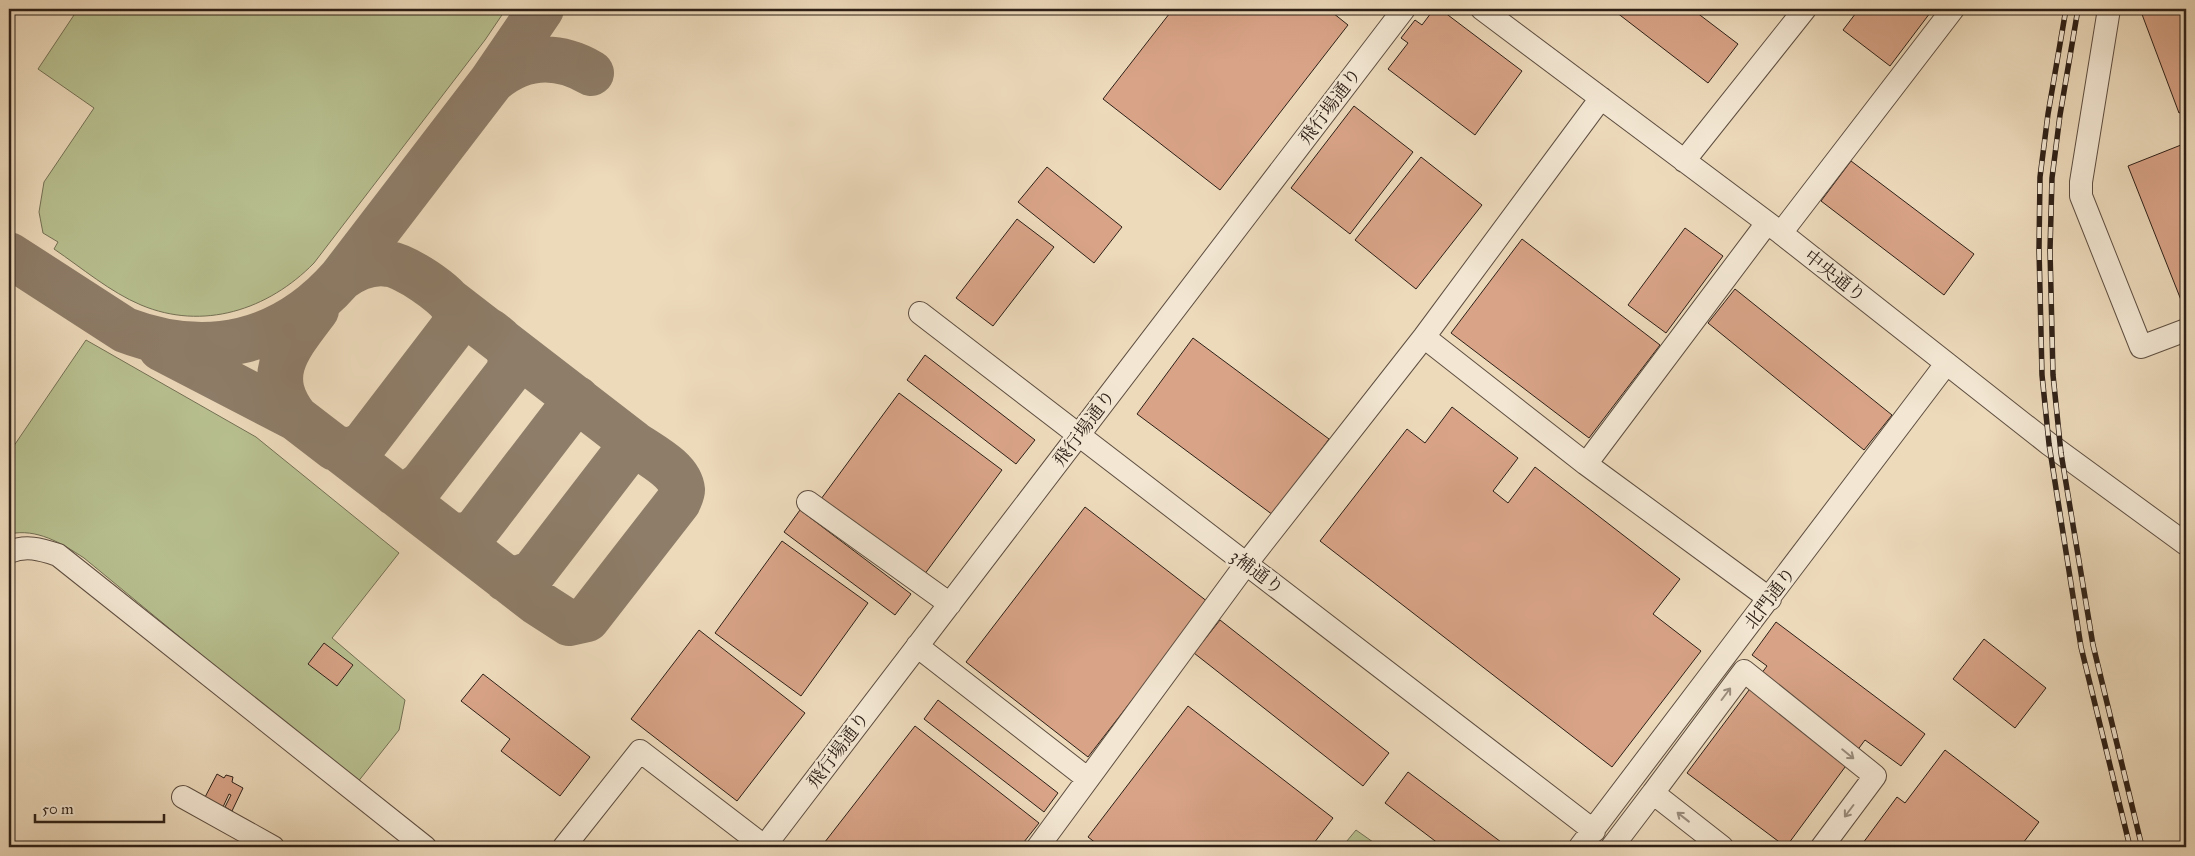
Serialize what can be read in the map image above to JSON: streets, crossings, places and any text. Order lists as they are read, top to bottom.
{
  "streets": {
    "street": [
      "飛行場通り",
      "中央通り",
      "3補通り",
      "北門通り"
    ]
  },
  "crossings": [
    ["飛行場通り", "3補通り"],
    ["中央通り", "北門通り"],
    ["3補通り", "北門通り"]
  ],
  "scale_bar": "50 m"
}
